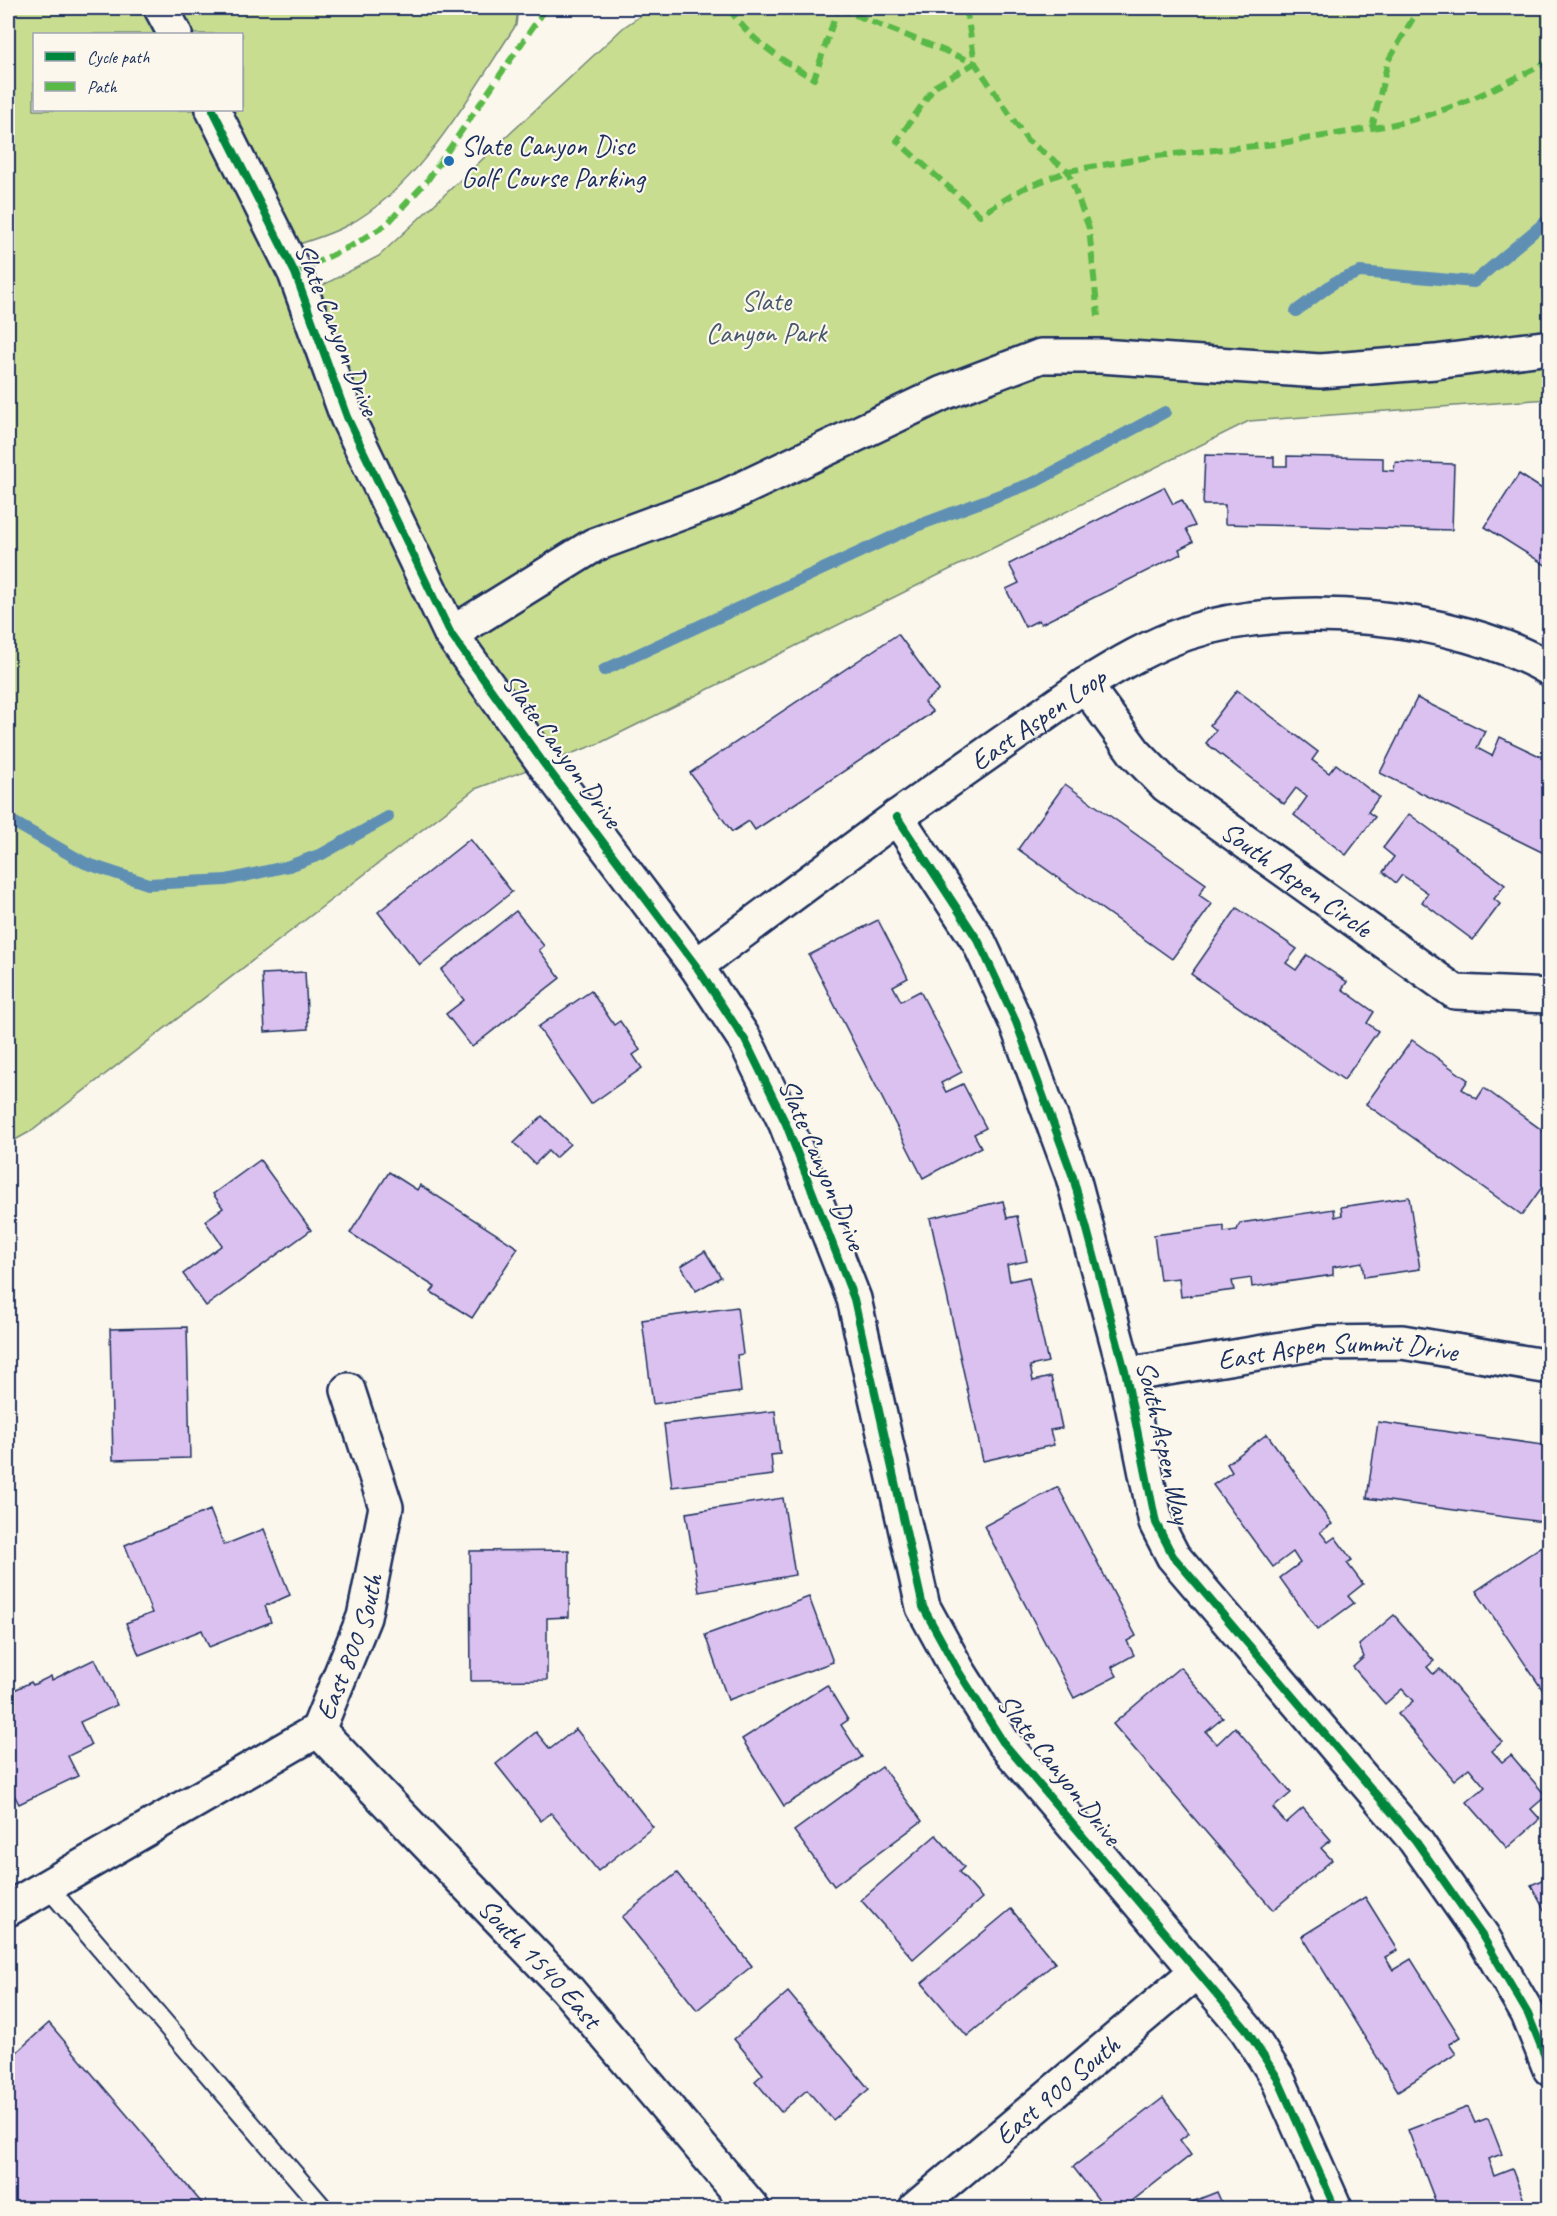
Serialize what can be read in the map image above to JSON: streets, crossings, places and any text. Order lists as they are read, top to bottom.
{
  "streets": {
    "street": [
      "Slate Canyon Drive",
      "East Aspen Loop",
      "South Aspen Circle",
      "East Aspen Summit Drive",
      "South Aspen Way",
      "East 800 South",
      "South 1540 East",
      "East 900 South"
    ]
  },
  "crossings": [
    ["Slate Canyon Drive", "East Aspen Loop"],
    ["Slate Canyon Drive", "East 900 South"],
    ["East Aspen Loop", "South Aspen Circle"],
    ["East Aspen Loop", "South Aspen Way"],
    ["East Aspen Summit Drive", "South Aspen Way"],
    ["East 800 South", "South 1540 East"]
  ],
  "parks": ["Slate Canyon Park"],
  "places": ["Slate Canyon Disc Golf Course Parking"],
  "legend": ["Cycle path", "Path"]
}
